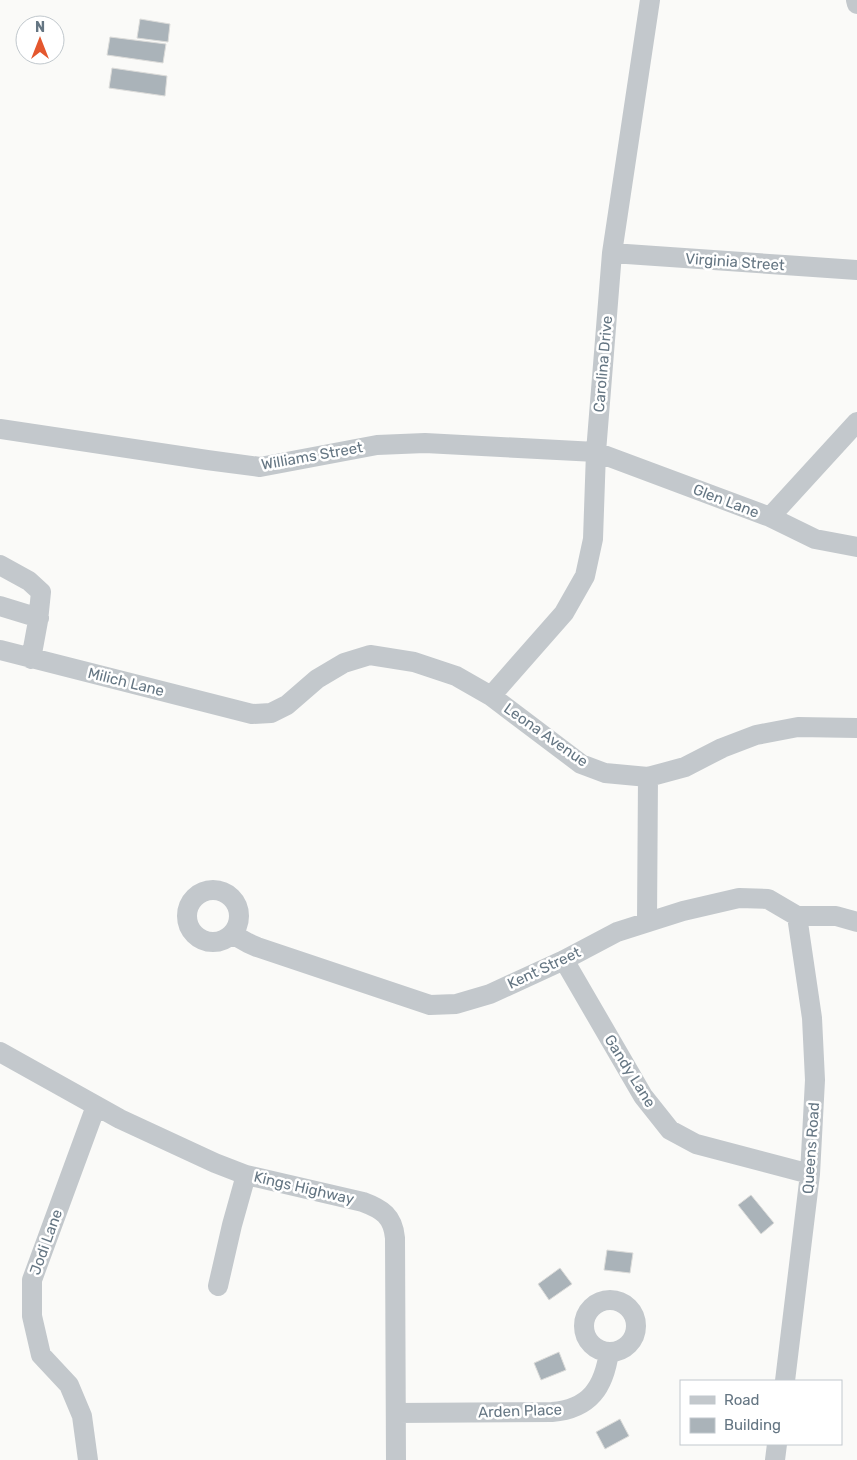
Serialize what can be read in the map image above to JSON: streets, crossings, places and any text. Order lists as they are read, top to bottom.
{
  "streets": {
    "street": [
      "Virginia Street",
      "Carolina Drive",
      "Williams Street",
      "Glen Lane",
      "Milich Lane",
      "Leona Avenue",
      "Kent Street",
      "Gandy Lane",
      "Queens Road",
      "Kings Highway",
      "Jodi Lane",
      "Arden Place"
    ]
  },
  "crossings": [
    ["Virginia Street", "Carolina Drive"],
    ["Carolina Drive", "Williams Street"],
    ["Carolina Drive", "Glen Lane"],
    ["Carolina Drive", "Leona Avenue"],
    ["Williams Street", "Glen Lane"],
    ["Milich Lane", "Leona Avenue"],
    ["Kent Street", "Gandy Lane"],
    ["Kent Street", "Queens Road"],
    ["Gandy Lane", "Queens Road"],
    ["Kings Highway", "Jodi Lane"],
    ["Kings Highway", "Arden Place"]
  ],
  "legend": ["Road", "Building"],
  "north": "top"
}
